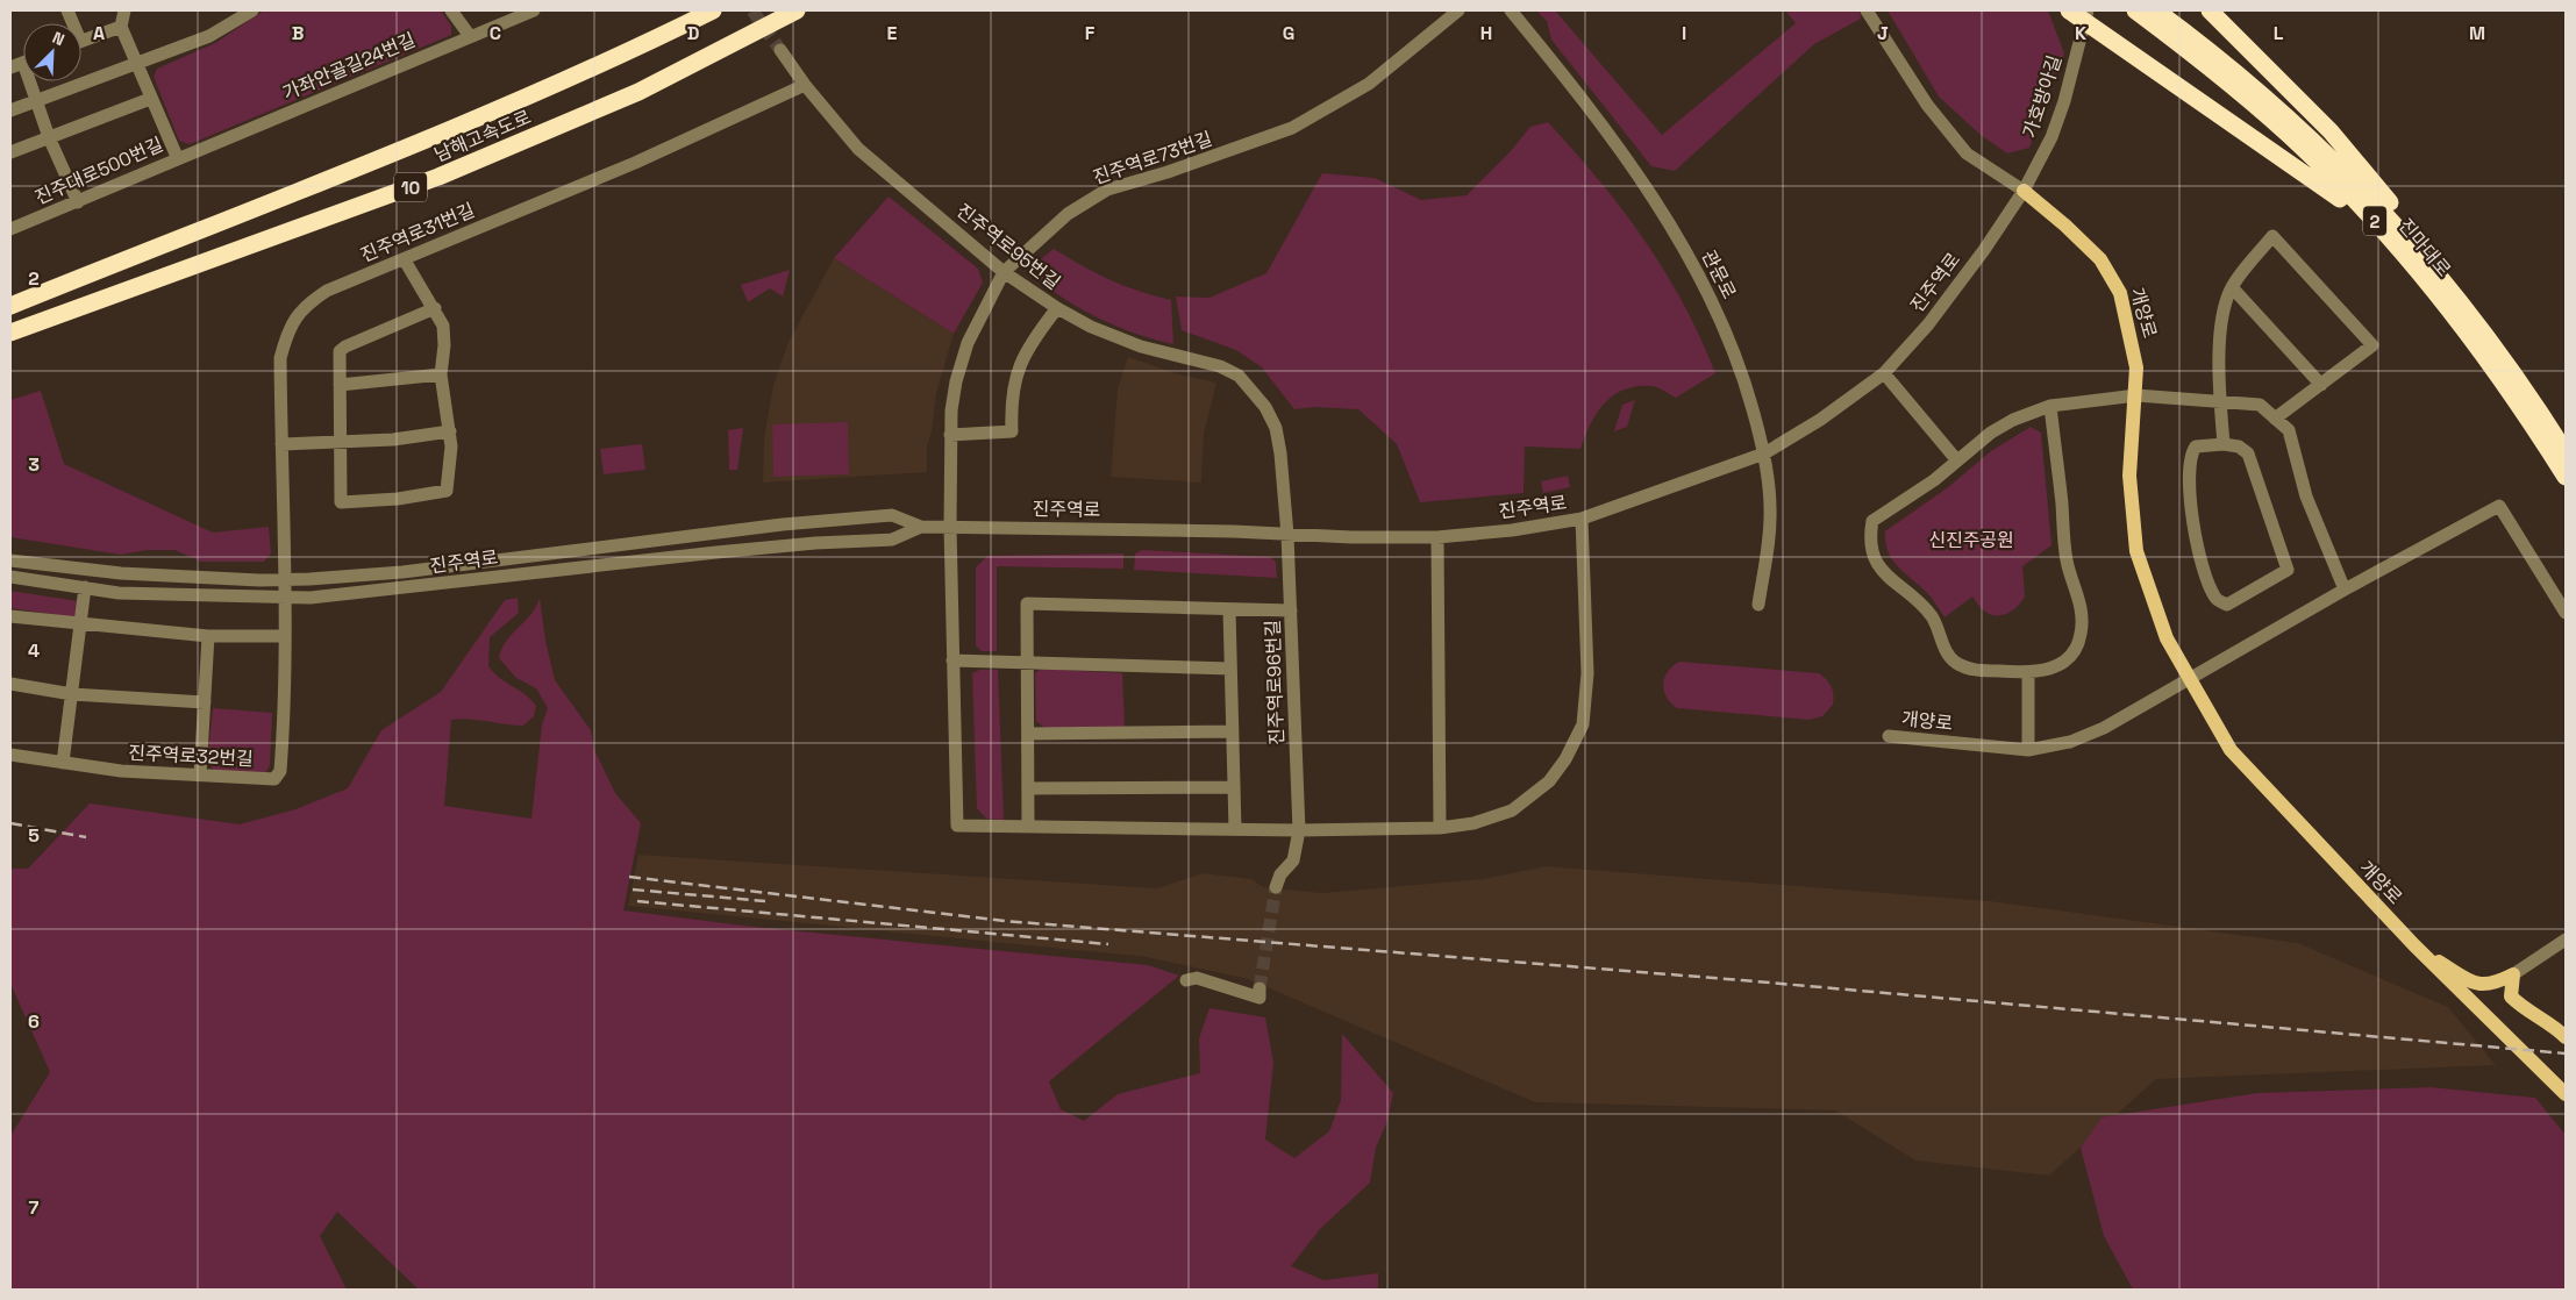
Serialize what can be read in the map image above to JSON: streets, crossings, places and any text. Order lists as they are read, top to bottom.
{
  "streets": {
    "highway": [
      "남해고속도로",
      "10",
      "2",
      "진마대로"
    ],
    "main road": ["개양로"],
    "street": [
      "가좌안골길24번길",
      "가호방아길",
      "진주역로73번길",
      "진주대로500번길",
      "진주역로31번길",
      "진주역로95번길",
      "관문로",
      "진주역로",
      "진주역로96번길",
      "진주역로32번길"
    ]
  },
  "crossings": [
    ["가좌안골길24번길", "진주대로500번길"],
    ["가호방아길", "진주역로"],
    ["가호방아길", "개양로"],
    ["진주역로73번길", "진주역로95번길"],
    ["진주역로73번길", "진주역로"],
    ["진주역로31번길", "진주역로95번길"],
    ["진주역로31번길", "진주역로"],
    ["진주역로31번길", "진주역로32번길"],
    ["진주역로95번길", "진주역로"],
    ["진주역로95번길", "진주역로96번길"],
    ["관문로", "진주역로"],
    ["진주역로", "개양로"],
    ["진주역로", "진주역로96번길"],
    ["진주역로", "진주역로32번길"]
  ],
  "parks": ["신진주공원"],
  "north": "top right",
  "grid": {
    "columns": [
      "A",
      "B",
      "C",
      "D",
      "E",
      "F",
      "G",
      "H",
      "I",
      "J",
      "K",
      "L",
      "M"
    ],
    "rows": [
      "2",
      "3",
      "4",
      "5",
      "6",
      "7"
    ]
  }
}
